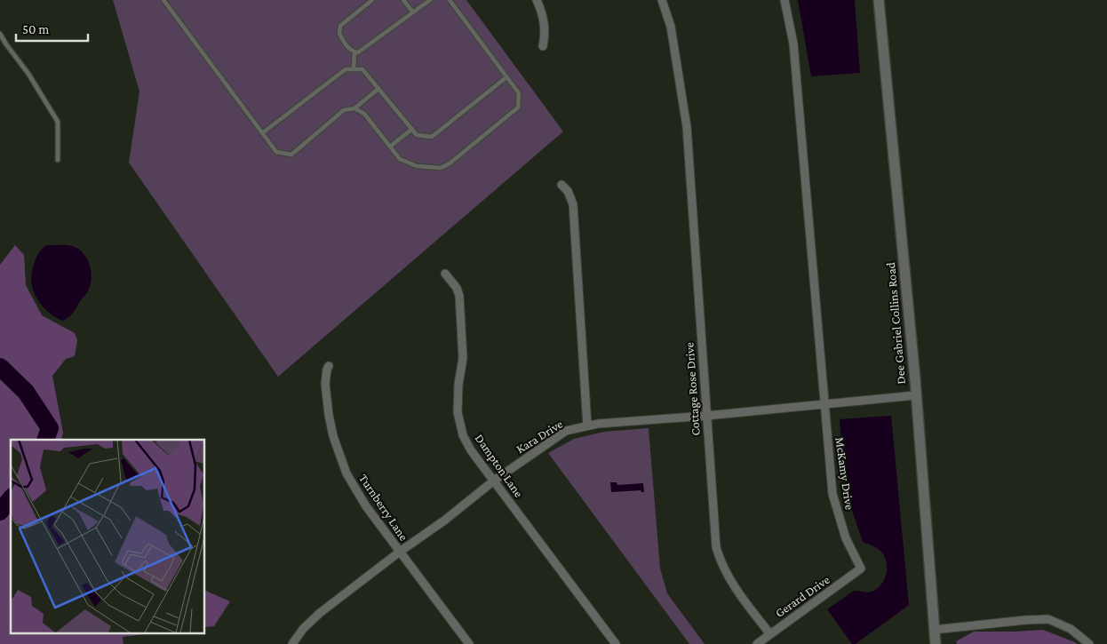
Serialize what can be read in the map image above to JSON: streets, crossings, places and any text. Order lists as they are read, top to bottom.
{
  "streets": {
    "street": [
      "Dee Gabriel Collins Road",
      "Cottage Rose Drive",
      "Kara Drive",
      "Dampton Lane",
      "McKamy Drive",
      "Turnberry Lane",
      "Gerard Drive"
    ]
  },
  "crossings": [
    ["Dee Gabriel Collins Road", "Kara Drive"],
    ["Cottage Rose Drive", "Kara Drive"],
    ["Cottage Rose Drive", "Gerard Drive"],
    ["Kara Drive", "Dampton Lane"],
    ["Kara Drive", "McKamy Drive"],
    ["Kara Drive", "Turnberry Lane"],
    ["McKamy Drive", "Gerard Drive"]
  ],
  "scale_bar": "50 m"
}
